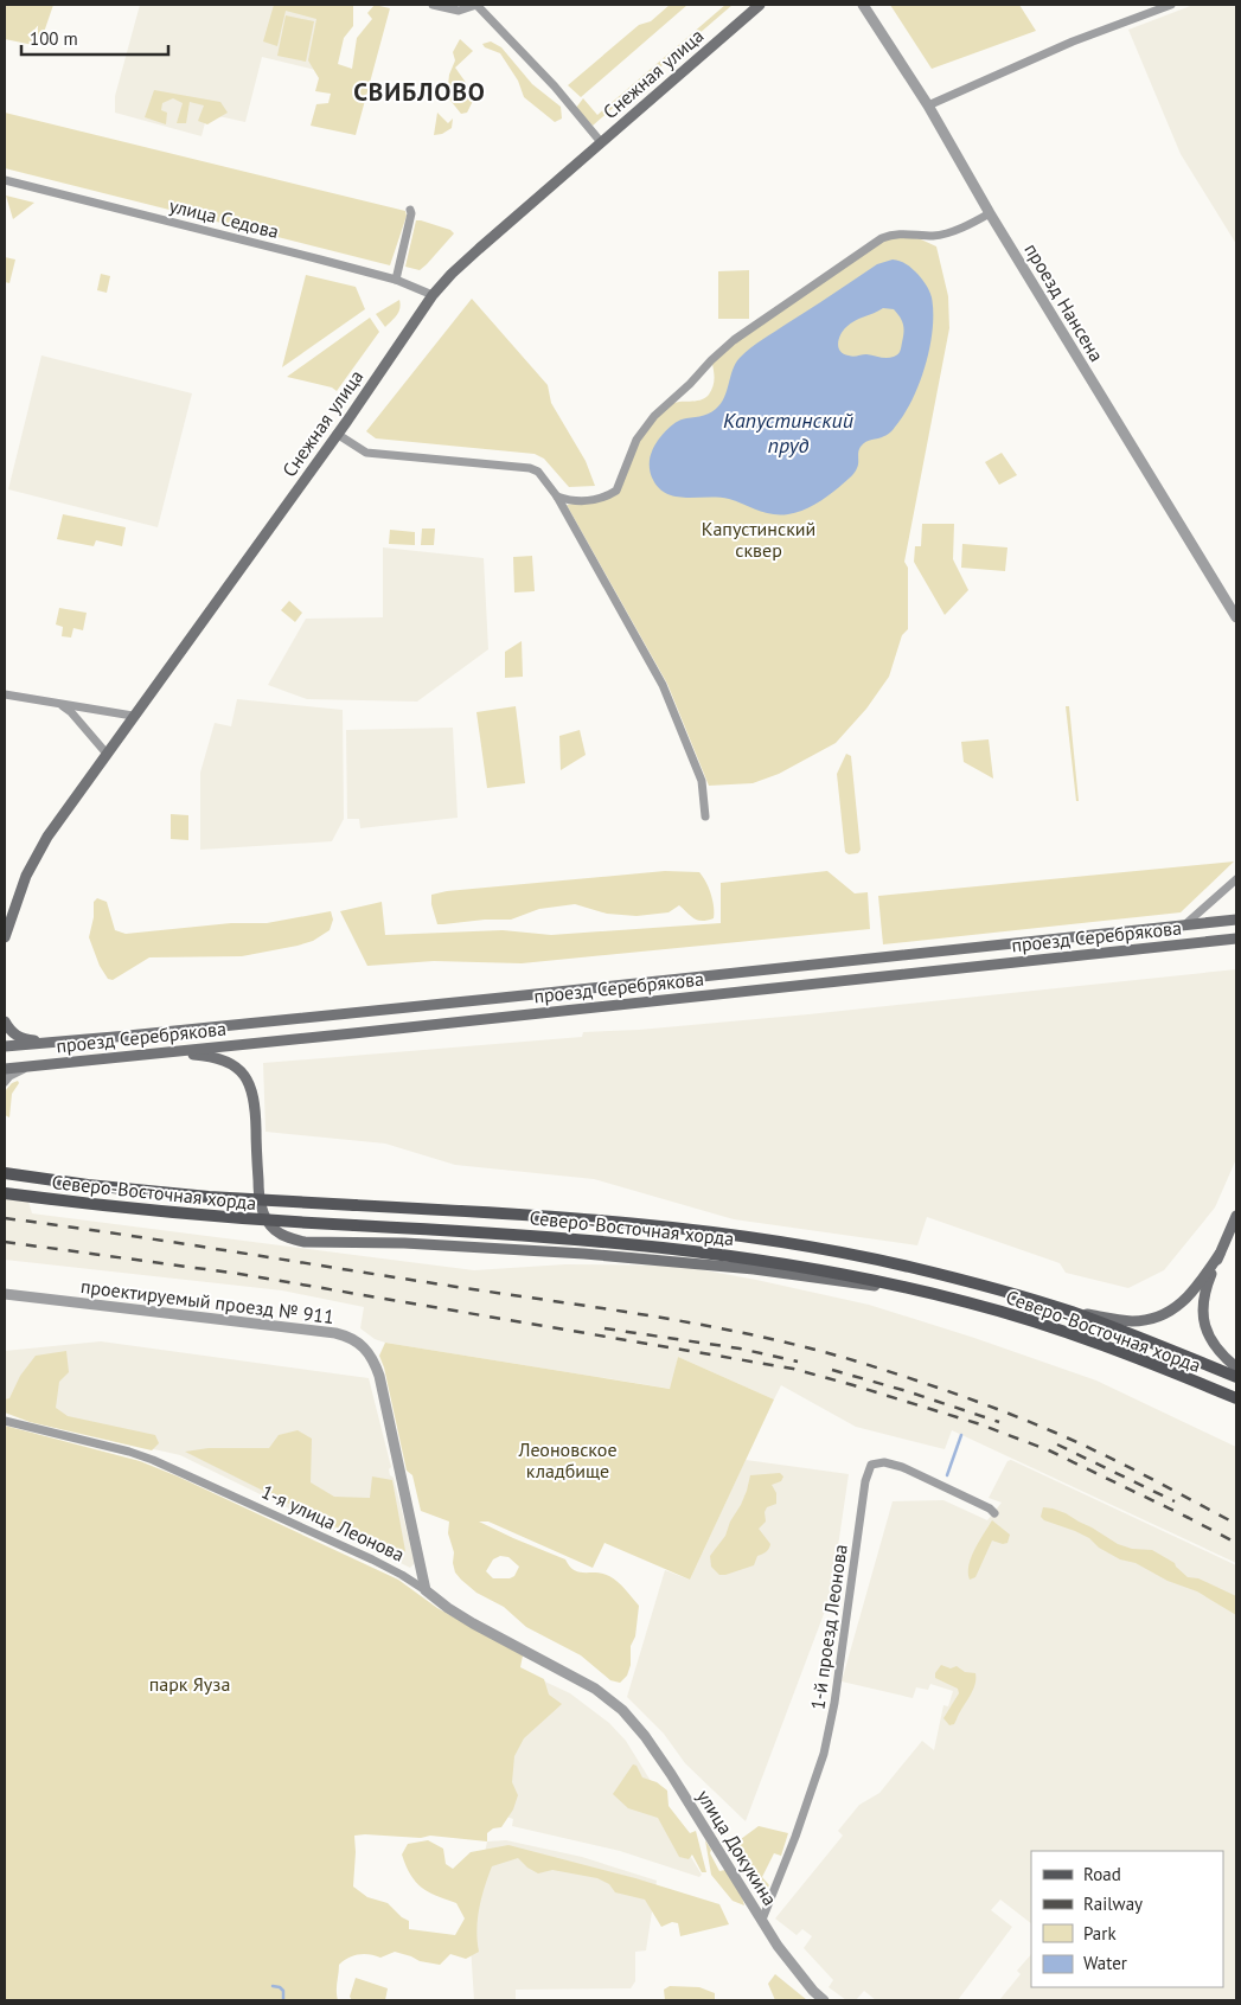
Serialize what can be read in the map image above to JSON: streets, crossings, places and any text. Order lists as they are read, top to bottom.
{
  "streets": {
    "main road": ["Снежная улица", "проезд Серебрякова", "Северо-Восточная хорда"],
    "street": [
      "улица Седова",
      "проезд Нансена",
      "проектируемый проезд № 911",
      "1-я улица Леонова",
      "1-й проезд Леонова",
      "улица Докукина"
    ]
  },
  "crossings": [
    ["Снежная улица", "улица Седова"],
    ["проектируемый проезд № 911", "1-я улица Леонова"],
    ["1-я улица Леонова", "улица Докукина"],
    ["1-й проезд Леонова", "улица Докукина"]
  ],
  "districts": ["СВИБЛОВО"],
  "water": ["Капустинский пруд"],
  "parks": ["Капустинский сквер", "Леоновское кладбище", "парк Яуза"],
  "legend": [
    "Road",
    "Railway",
    "Park",
    "Water"
  ],
  "scale_bar": "100 m"
}
